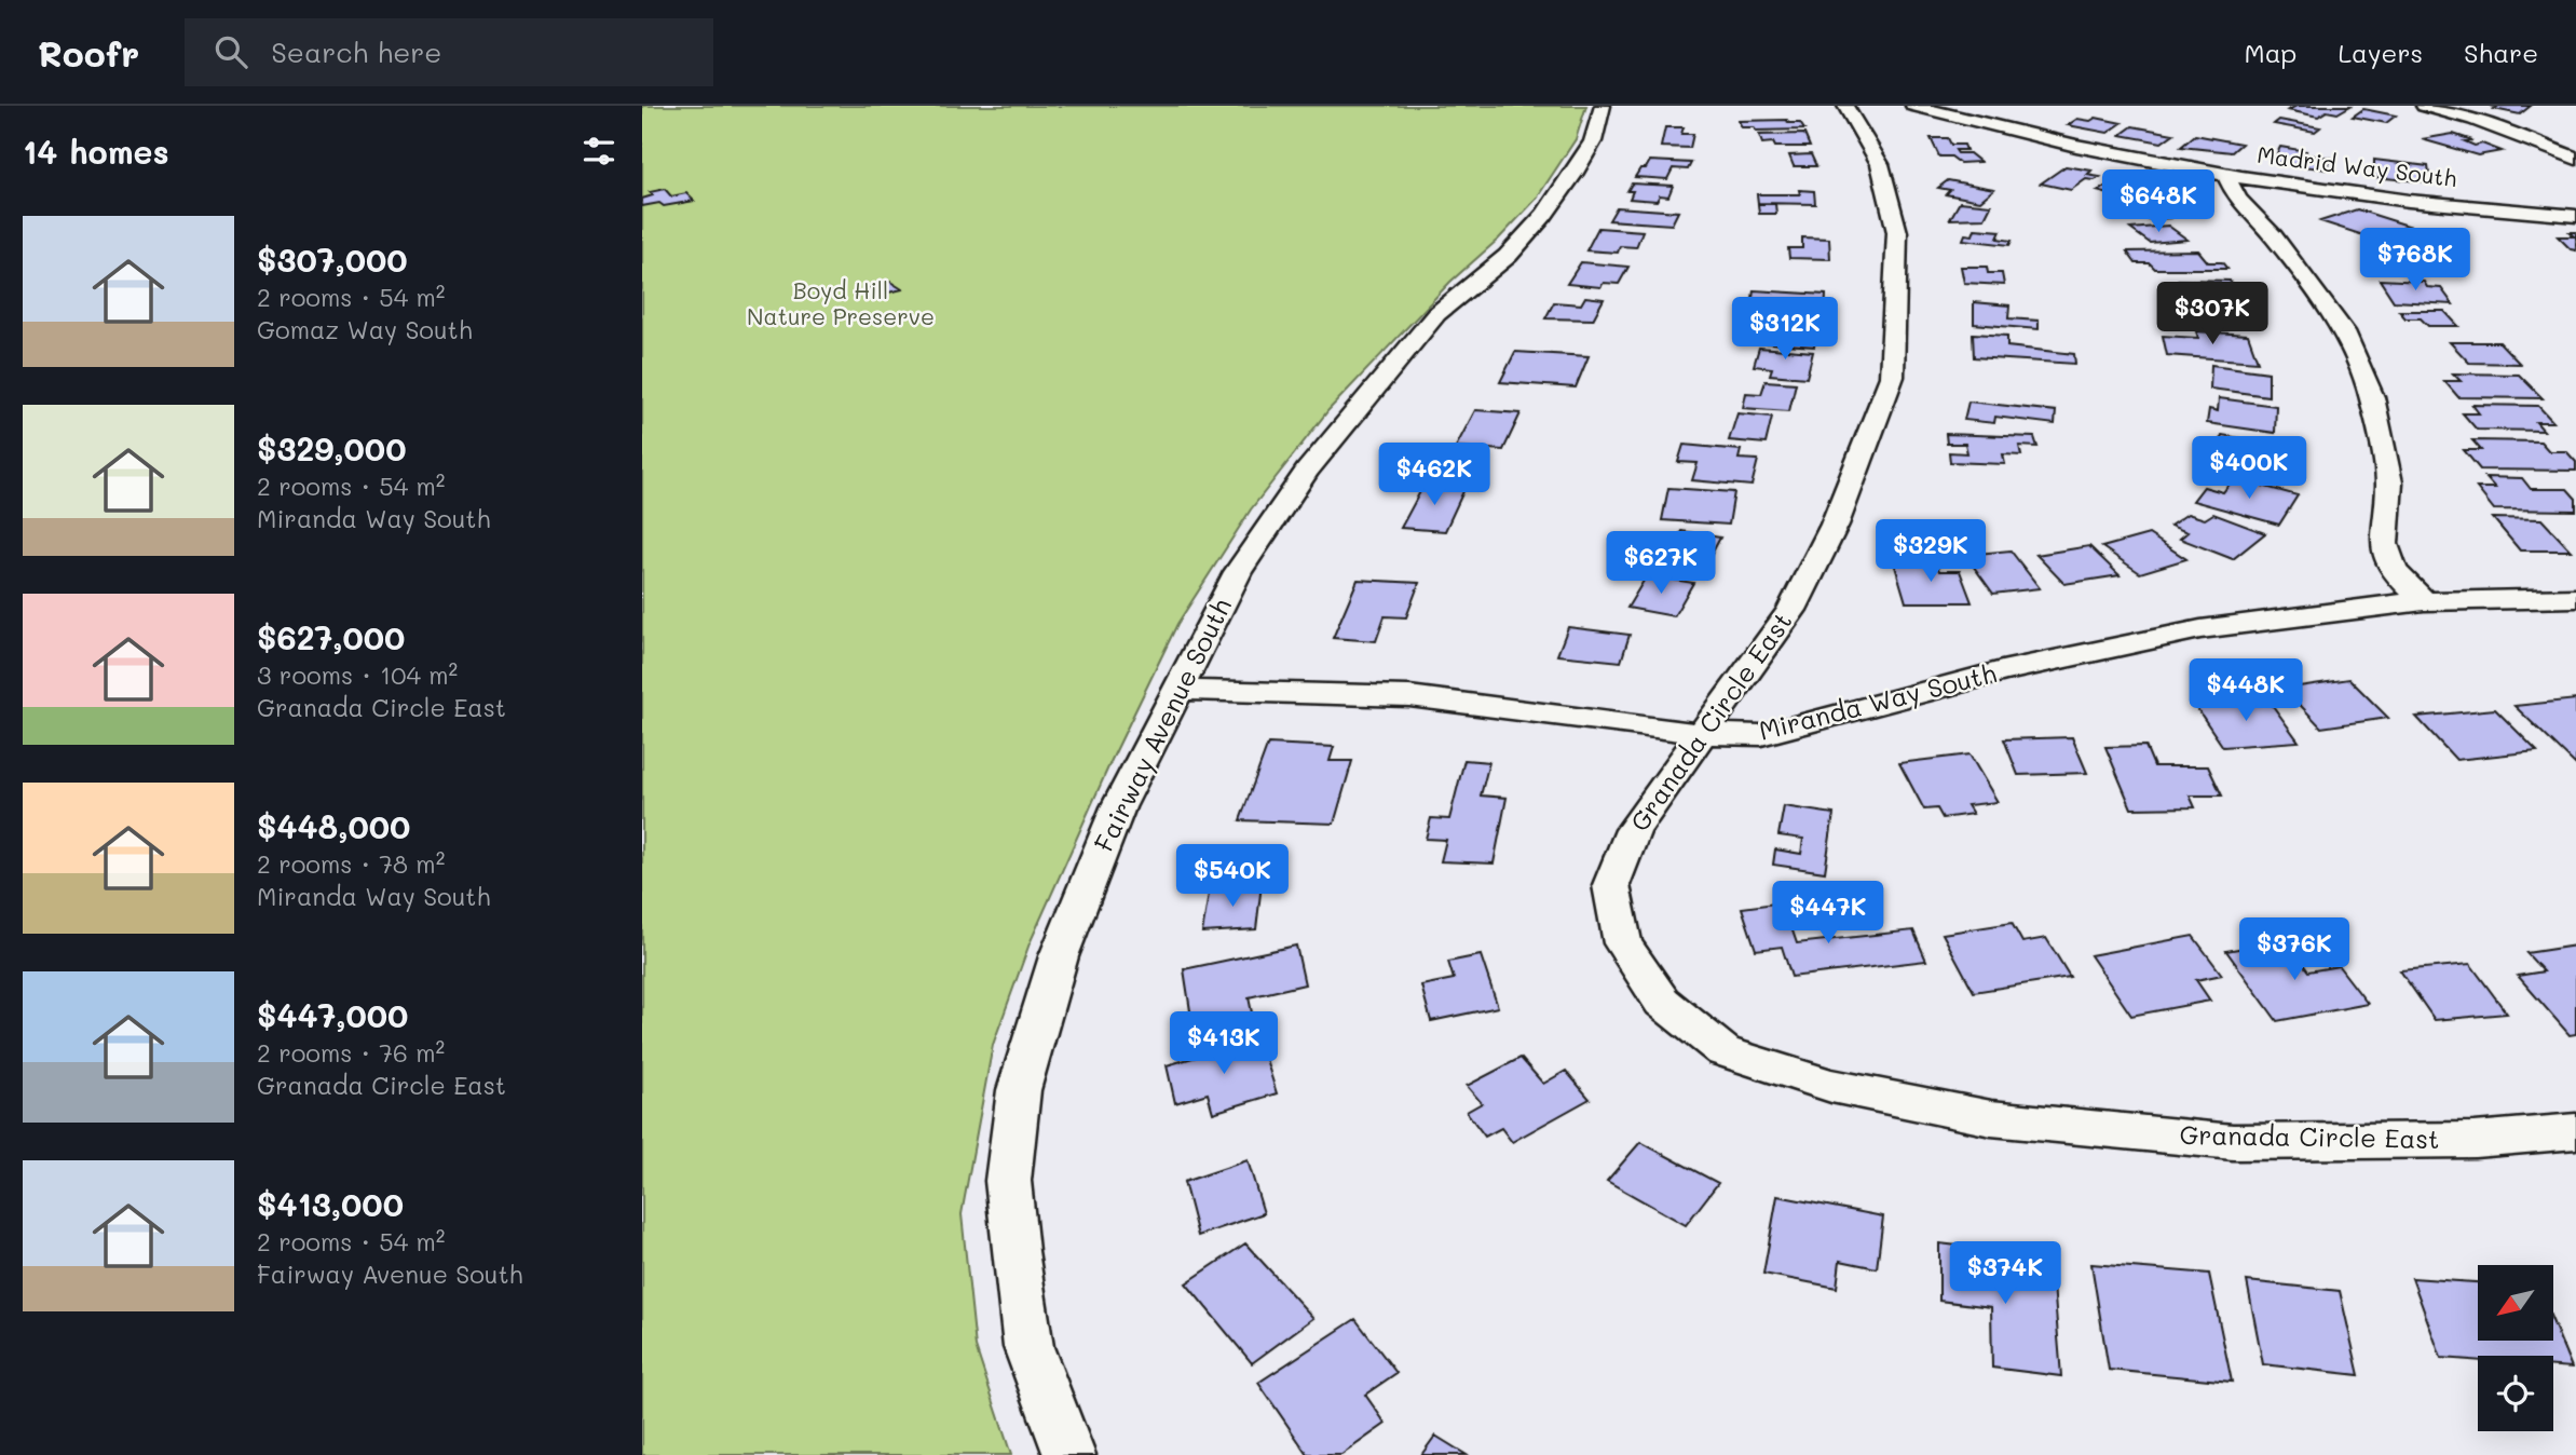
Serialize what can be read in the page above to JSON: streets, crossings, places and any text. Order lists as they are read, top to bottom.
{
  "streets": {
    "street": [
      "Madrid Way South",
      "Miranda Way South",
      "Granada Circle East",
      "Fairway Avenue South"
    ]
  },
  "crossings": [
    ["Miranda Way South", "Granada Circle East"],
    ["Miranda Way South", "Fairway Avenue South"]
  ],
  "parks": ["Boyd Hill Nature Preserve"],
  "north": "bottom left",
  "page": {
    "header": "Roofr",
    "search": "Search here",
    "nav": ["Map", "Layers", "Share"],
    "heading": "14 homes",
    "price": [
      "$648K",
      "$768K",
      "$307K",
      "$312K",
      "$400K",
      "$462K",
      "$329K",
      "$627K",
      "$448K",
      "$540K",
      "$447K",
      "$376K",
      "$413K",
      "$374K"
    ],
    "list": [
      {
        "name": "$307,000",
        "note": "2 rooms · 54 m² · Gomaz Way South"
      },
      {
        "name": "$329,000",
        "note": "2 rooms · 54 m² · Miranda Way South"
      },
      {
        "name": "$627,000",
        "note": "3 rooms · 104 m² · Granada Circle East"
      },
      {
        "name": "$448,000",
        "note": "2 rooms · 78 m² · Miranda Way South"
      },
      {
        "name": "$447,000",
        "note": "2 rooms · 76 m² · Granada Circle East"
      },
      {
        "name": "$413,000",
        "note": "2 rooms · 54 m² · Fairway Avenue South"
      }
    ]
  }
}
